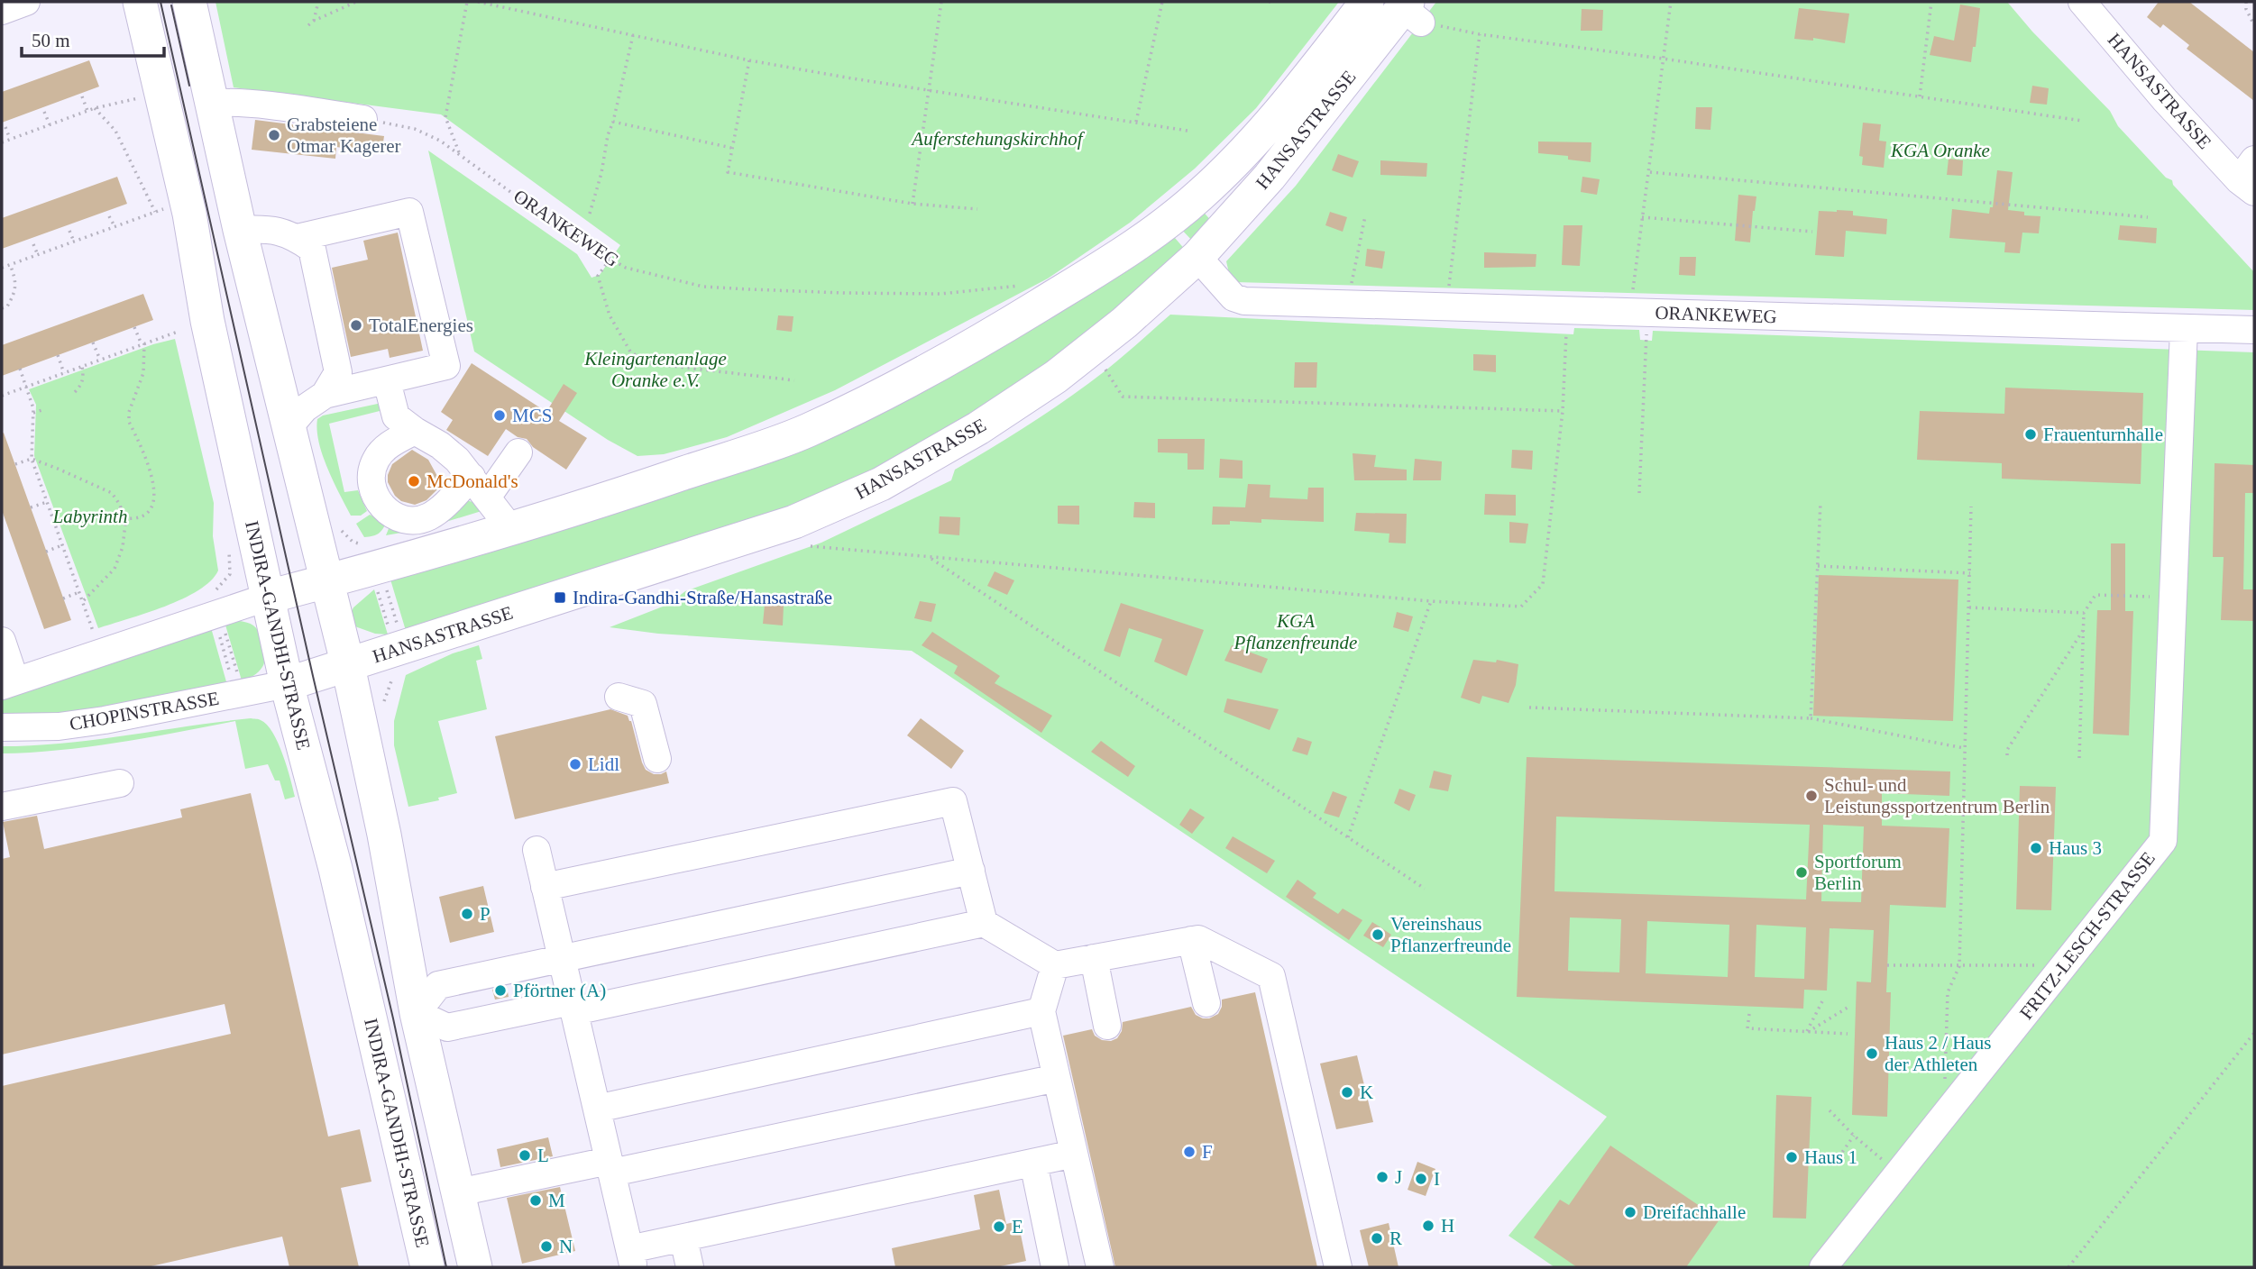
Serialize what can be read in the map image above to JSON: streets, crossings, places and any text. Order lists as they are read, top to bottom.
{
  "streets": {
    "main road": ["HANSASTRASSE", "INDIRA-GANDHI-STRASSE"],
    "street": ["ORANKEWEG", "CHOPINSTRASSE", "FRITZ-LESCH-STRASSE"]
  },
  "crossings": [
    ["HANSASTRASSE", "ORANKEWEG"],
    ["HANSASTRASSE", "INDIRA-GANDHI-STRASSE"],
    ["HANSASTRASSE", "CHOPINSTRASSE"],
    ["ORANKEWEG", "FRITZ-LESCH-STRASSE"],
    ["INDIRA-GANDHI-STRASSE", "CHOPINSTRASSE"]
  ],
  "parks": [
    "Auferstehungskirchhof",
    "KGA Oranke",
    "Kleingartenanlage Oranke e.V.",
    "Labyrinth",
    "KGA Pflanzenfreunde"
  ],
  "places": {
    "other": [
      "Grabsteiene Otmar Kagerer",
      "TotalEnergies",
      "MCS",
      "Frauenturnhalle",
      "McDonald's",
      "Lidl",
      "Schul- und Leistungssportzentrum Berlin",
      "Haus 3",
      "Sportforum Berlin",
      "P",
      "Vereinshaus Pflanzerfreunde",
      "Pförtner (A)",
      "Haus 2 / Haus der Athleten",
      "K",
      "F",
      "L",
      "Haus 1",
      "J",
      "I",
      "M",
      "Dreifachhalle",
      "H",
      "E",
      "R",
      "N"
    ],
    "transit": ["Indira-Gandhi-Straße/Hansastraße"]
  },
  "scale_bar": "50 m"
}
